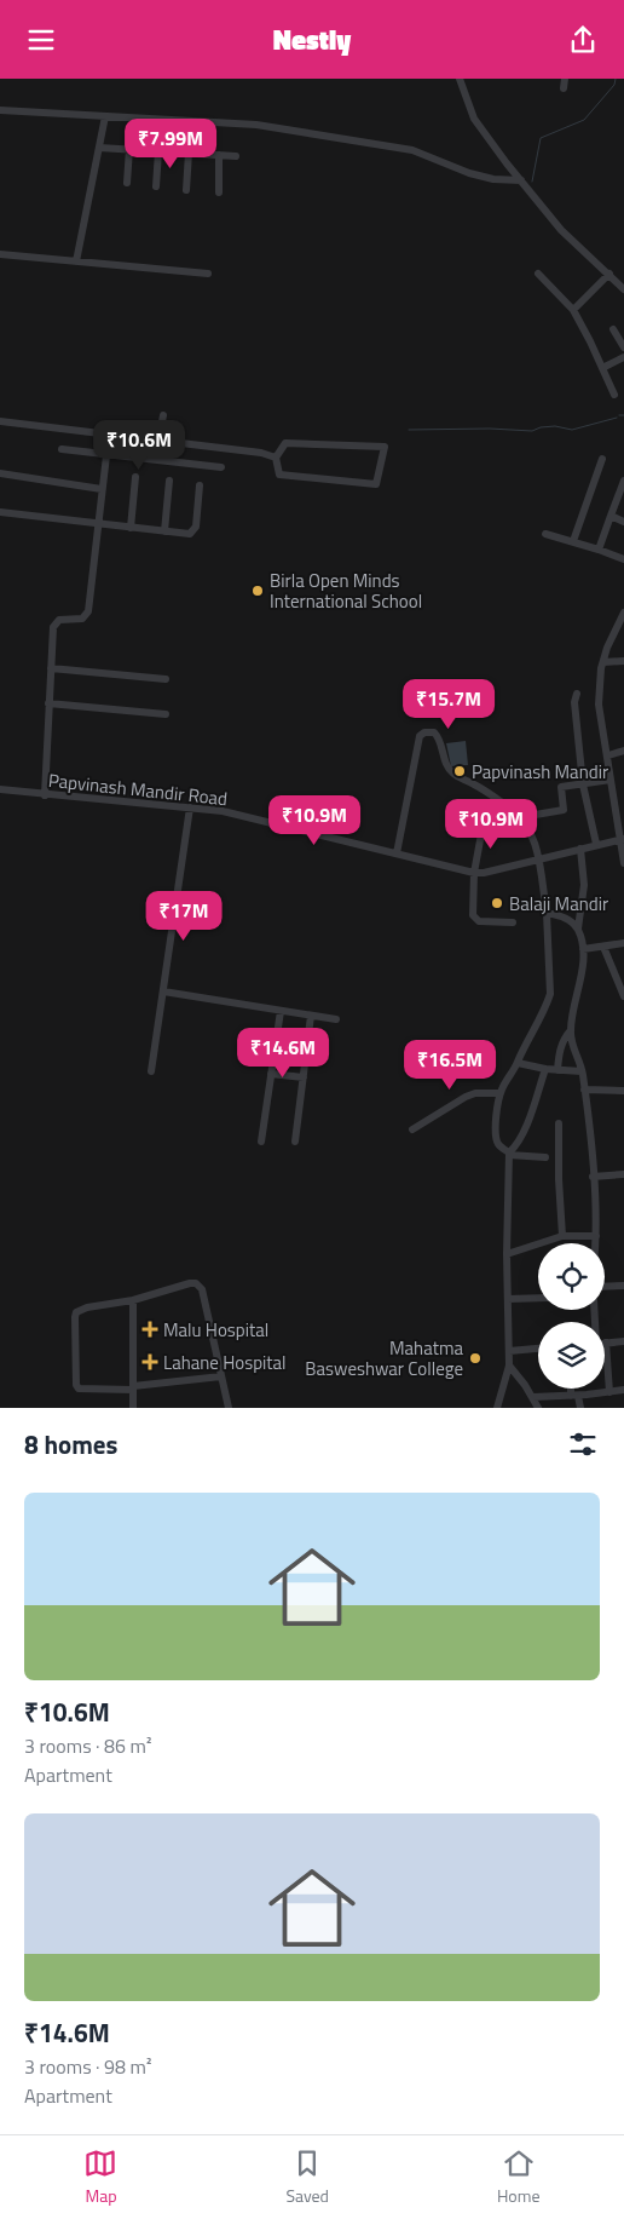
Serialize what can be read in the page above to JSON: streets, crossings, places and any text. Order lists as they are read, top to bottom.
{
  "streets": {
    "street": ["Papvinash Mandir Road"]
  },
  "places": {
    "other": [
      "Birla Open Minds International School",
      "Papvinash Mandir",
      "Balaji Mandir",
      "Mahatma Basweshwar College"
    ],
    "health": ["Malu Hospital", "Lahane Hospital"]
  },
  "page": {
    "header": "Nestly",
    "price": [
      "₹7.99M",
      "₹10.6M",
      "₹15.7M",
      "₹10.9M",
      "₹10.9M",
      "₹17M",
      "₹14.6M",
      "₹16.5M"
    ],
    "heading": "8 homes",
    "list": [
      {
        "name": "₹10.6M",
        "note": "3 rooms · 86 m² · Apartment"
      },
      {
        "name": "₹14.6M",
        "note": "3 rooms · 98 m² · Apartment"
      }
    ],
    "tabs": ["Map", "Saved", "Home"]
  }
}
